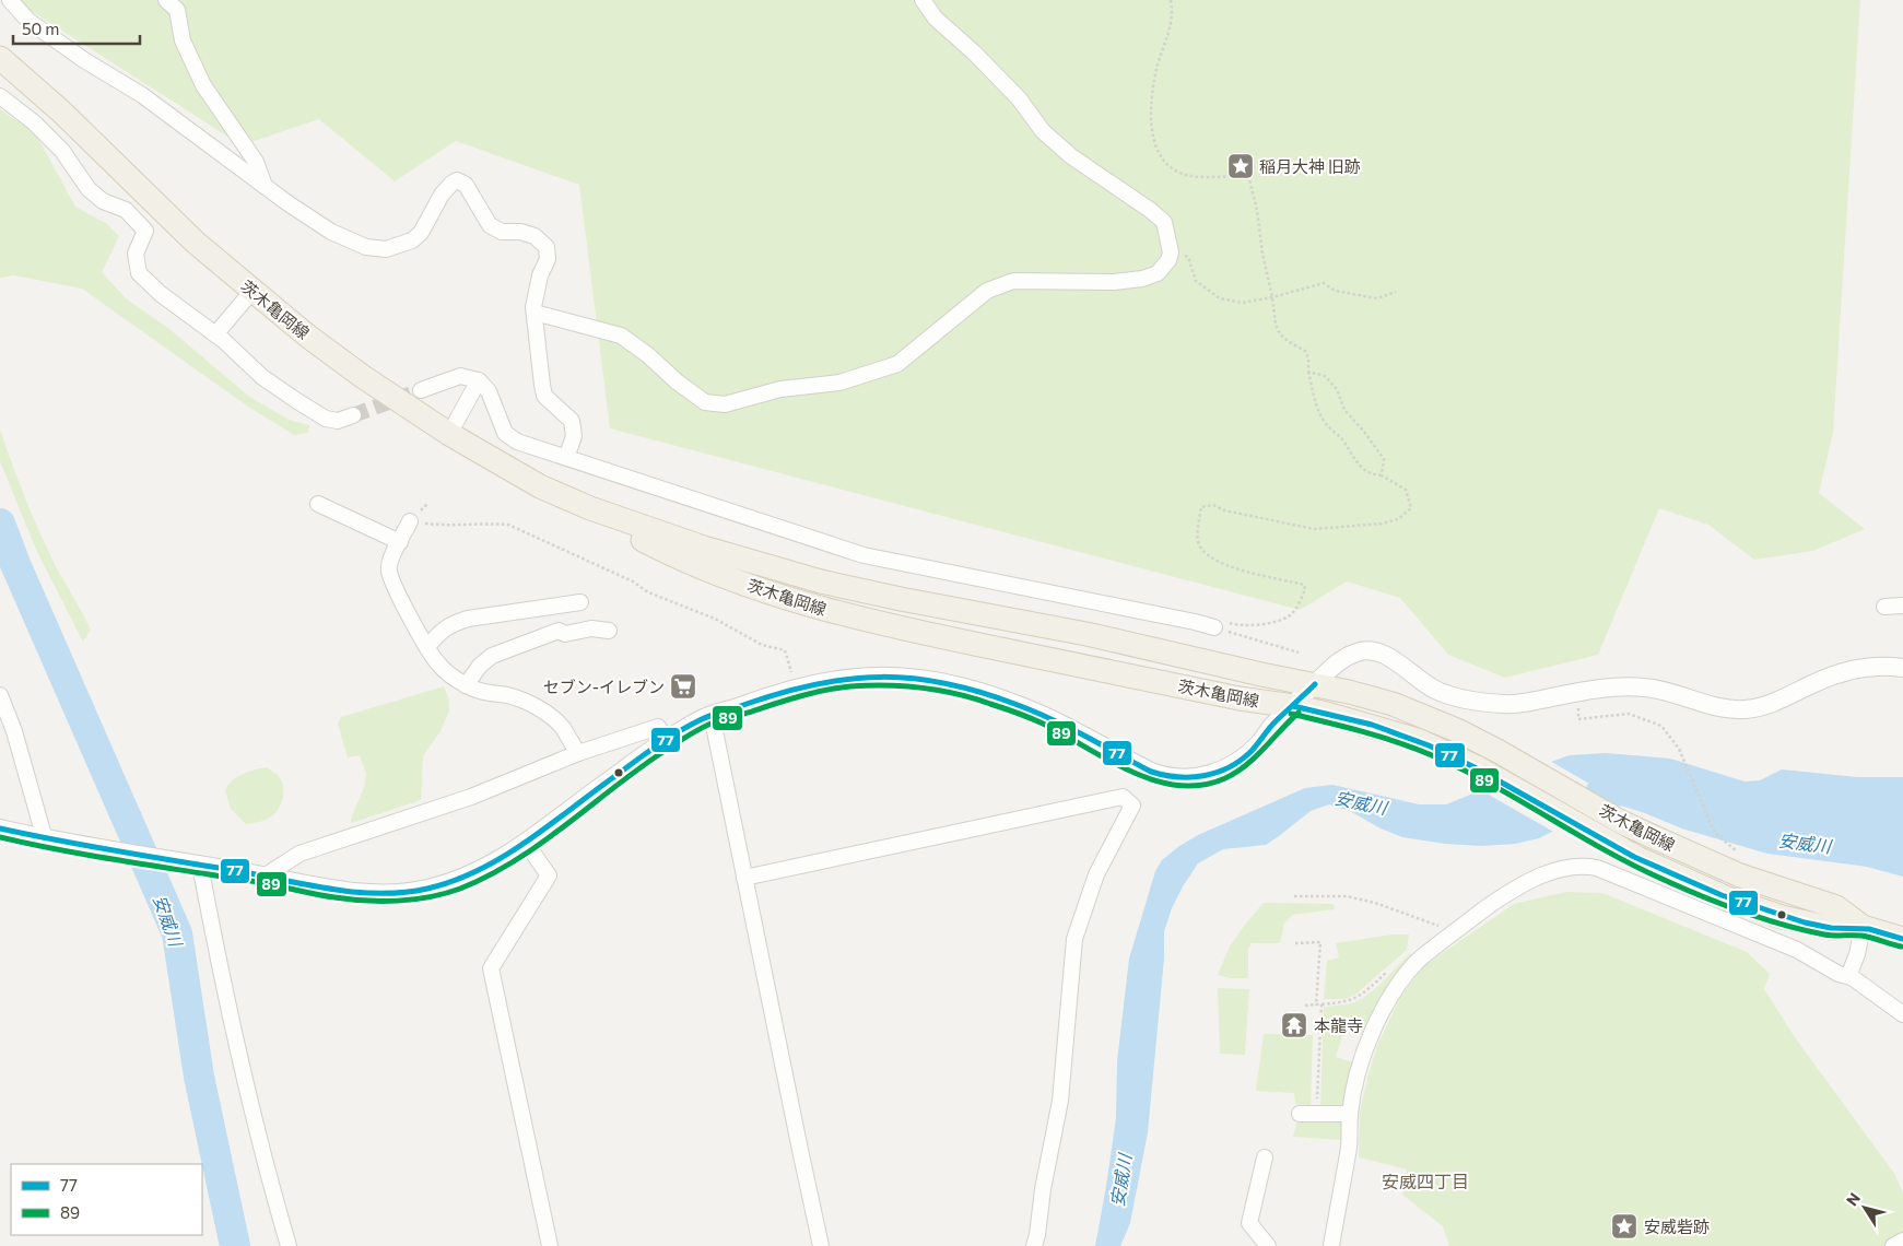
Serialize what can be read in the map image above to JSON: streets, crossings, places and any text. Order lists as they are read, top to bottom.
{
  "streets": {
    "main road": ["茨木亀岡線"]
  },
  "districts": ["安威四丁目"],
  "water": ["安威川"],
  "places": {
    "place": ["稲月大神 旧跡", "安威砦跡"],
    "supermarket": ["セブン-イレブン"],
    "temple": ["本龍寺"]
  },
  "lines": ["transit line 77", "transit line 89"],
  "legend": ["77", "89"],
  "scale_bar": "50 m",
  "north": "top left"
}
